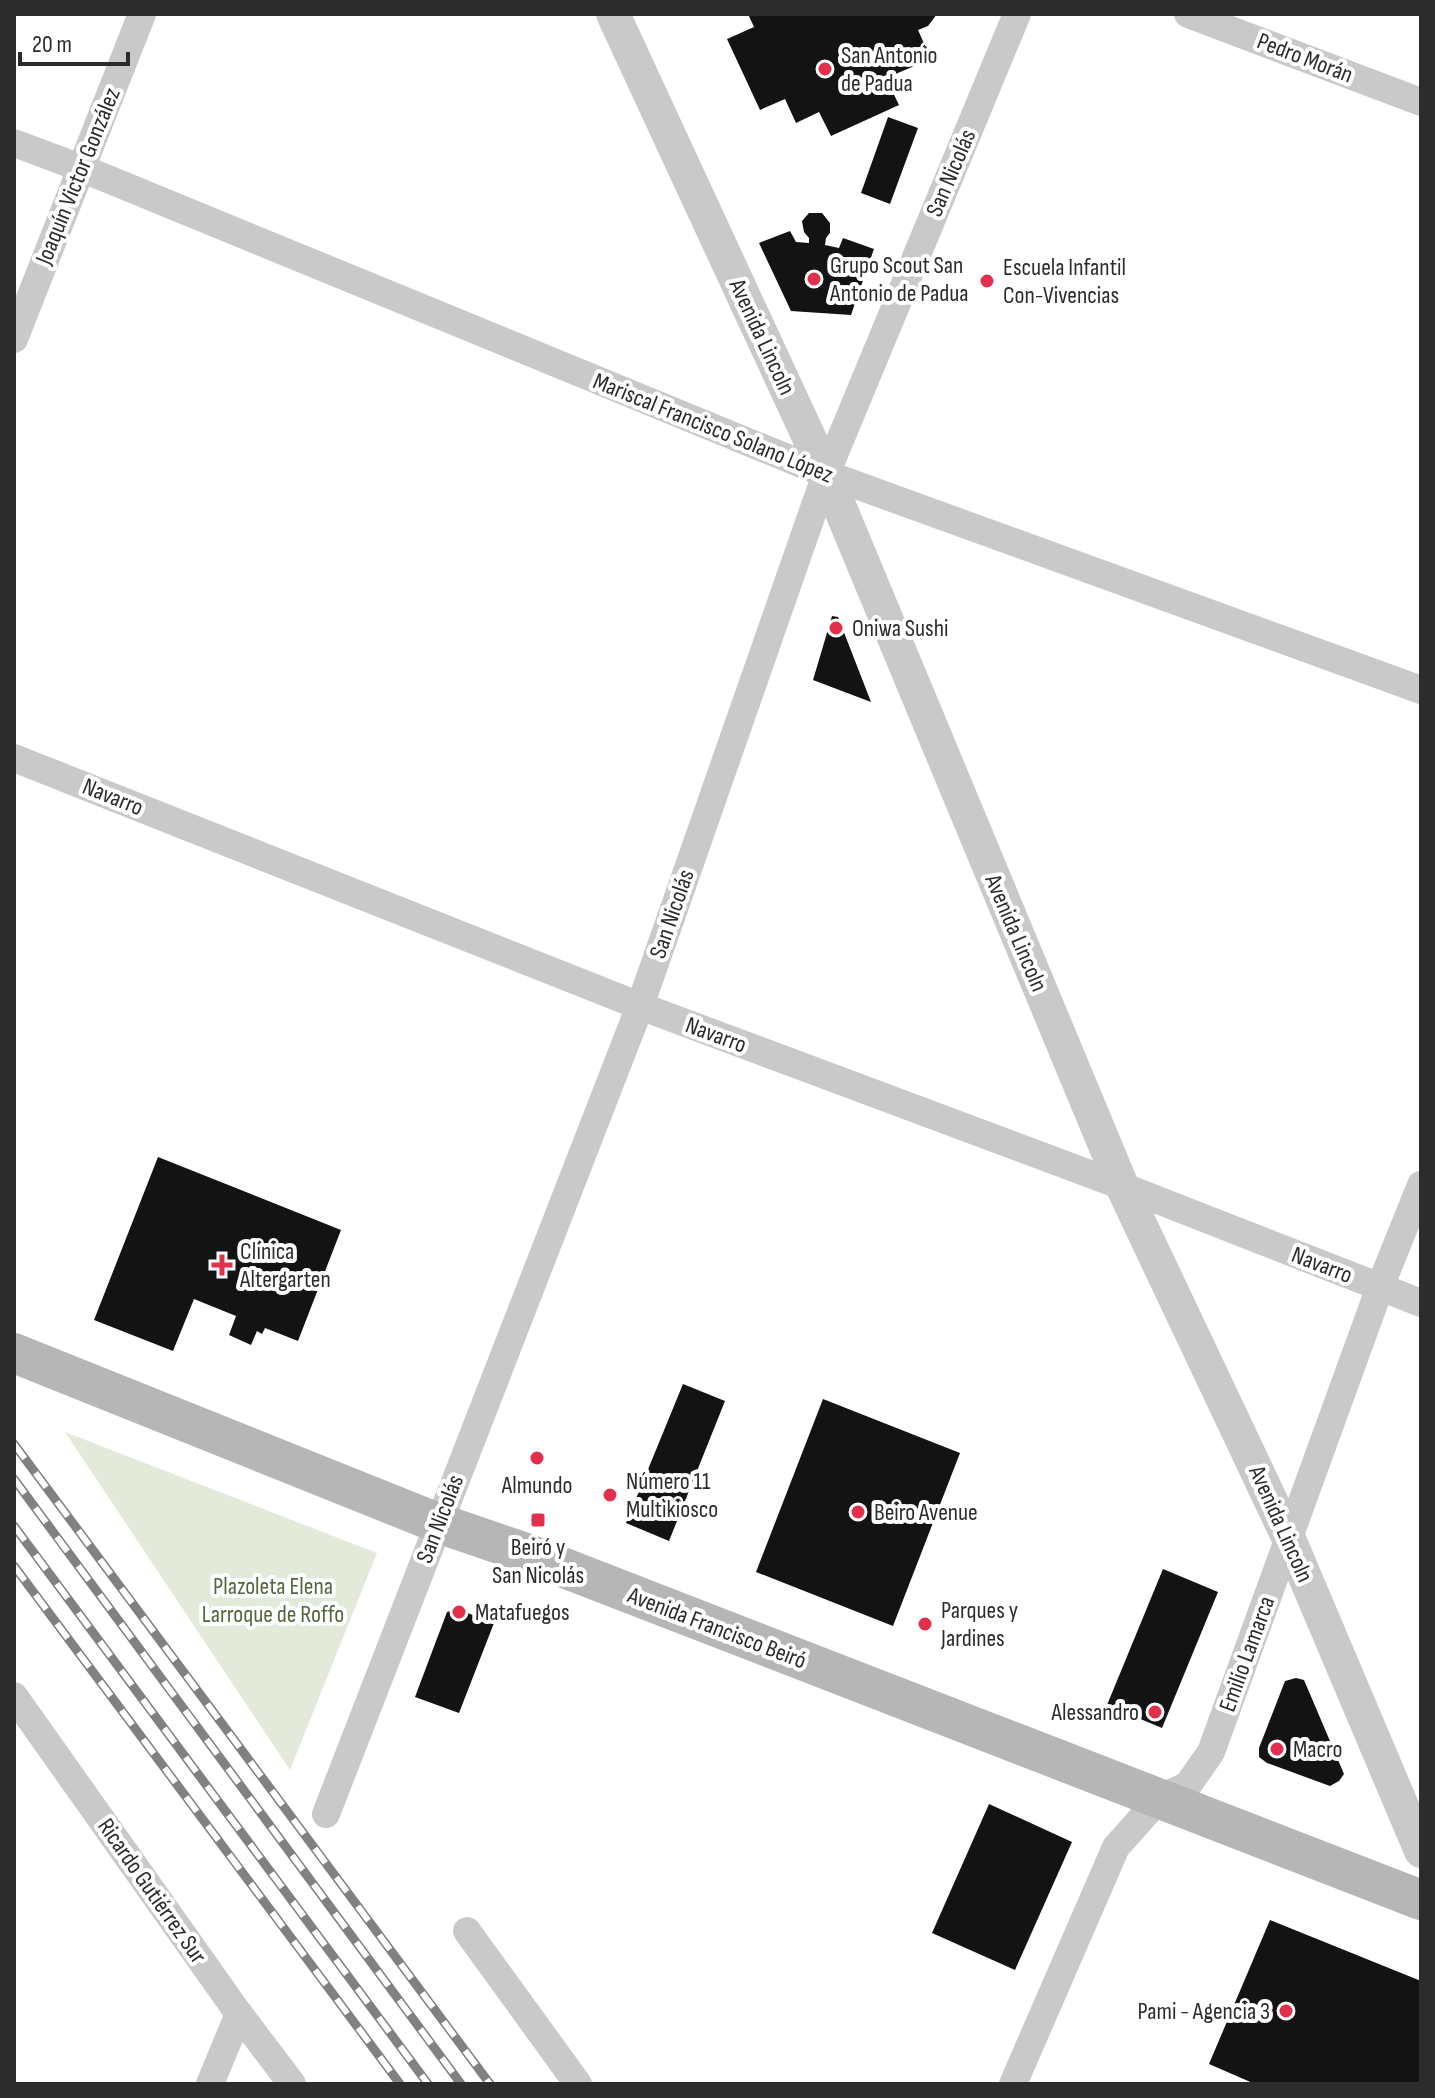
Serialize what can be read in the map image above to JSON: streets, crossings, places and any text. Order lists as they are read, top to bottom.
{
  "streets": {
    "main road": ["Avenida Francisco Beiró"],
    "street": [
      "Pedro Morán",
      "San Nicolás",
      "Joaquín Victor González",
      "Avenida Lincoln",
      "Mariscal Francisco Solano López",
      "Navarro",
      "Emilio Lamarca",
      "Ricardo Gutiérrez Sur"
    ]
  },
  "crossings": [
    ["San Nicolás", "Avenida Lincoln"],
    ["San Nicolás", "Mariscal Francisco Solano López"],
    ["San Nicolás", "Navarro"],
    ["San Nicolás", "Avenida Francisco Beiró"],
    ["Joaquín Victor González", "Mariscal Francisco Solano López"],
    ["Avenida Lincoln", "Mariscal Francisco Solano López"],
    ["Avenida Lincoln", "Navarro"],
    ["Avenida Lincoln", "Emilio Lamarca"],
    ["Navarro", "Emilio Lamarca"],
    ["Avenida Francisco Beiró", "Emilio Lamarca"]
  ],
  "parks": ["Plazoleta Elena Larroque de Roffo"],
  "places": {
    "other": [
      "San Antonio de Padua",
      "Grupo Scout San Antonio de Padua",
      "Escuela Infantil Con-Vivencias",
      "Oniwa Sushi",
      "Almundo",
      "Número 11 Multikiosco",
      "Beiro Avenue",
      "Matafuegos",
      "Parques y Jardines",
      "Alessandro",
      "Macro",
      "Pami - Agencia 3"
    ],
    "health": ["Clinica Altergarten"],
    "transit": ["Beiró y San Nicolás"]
  },
  "scale_bar": "20 m"
}
